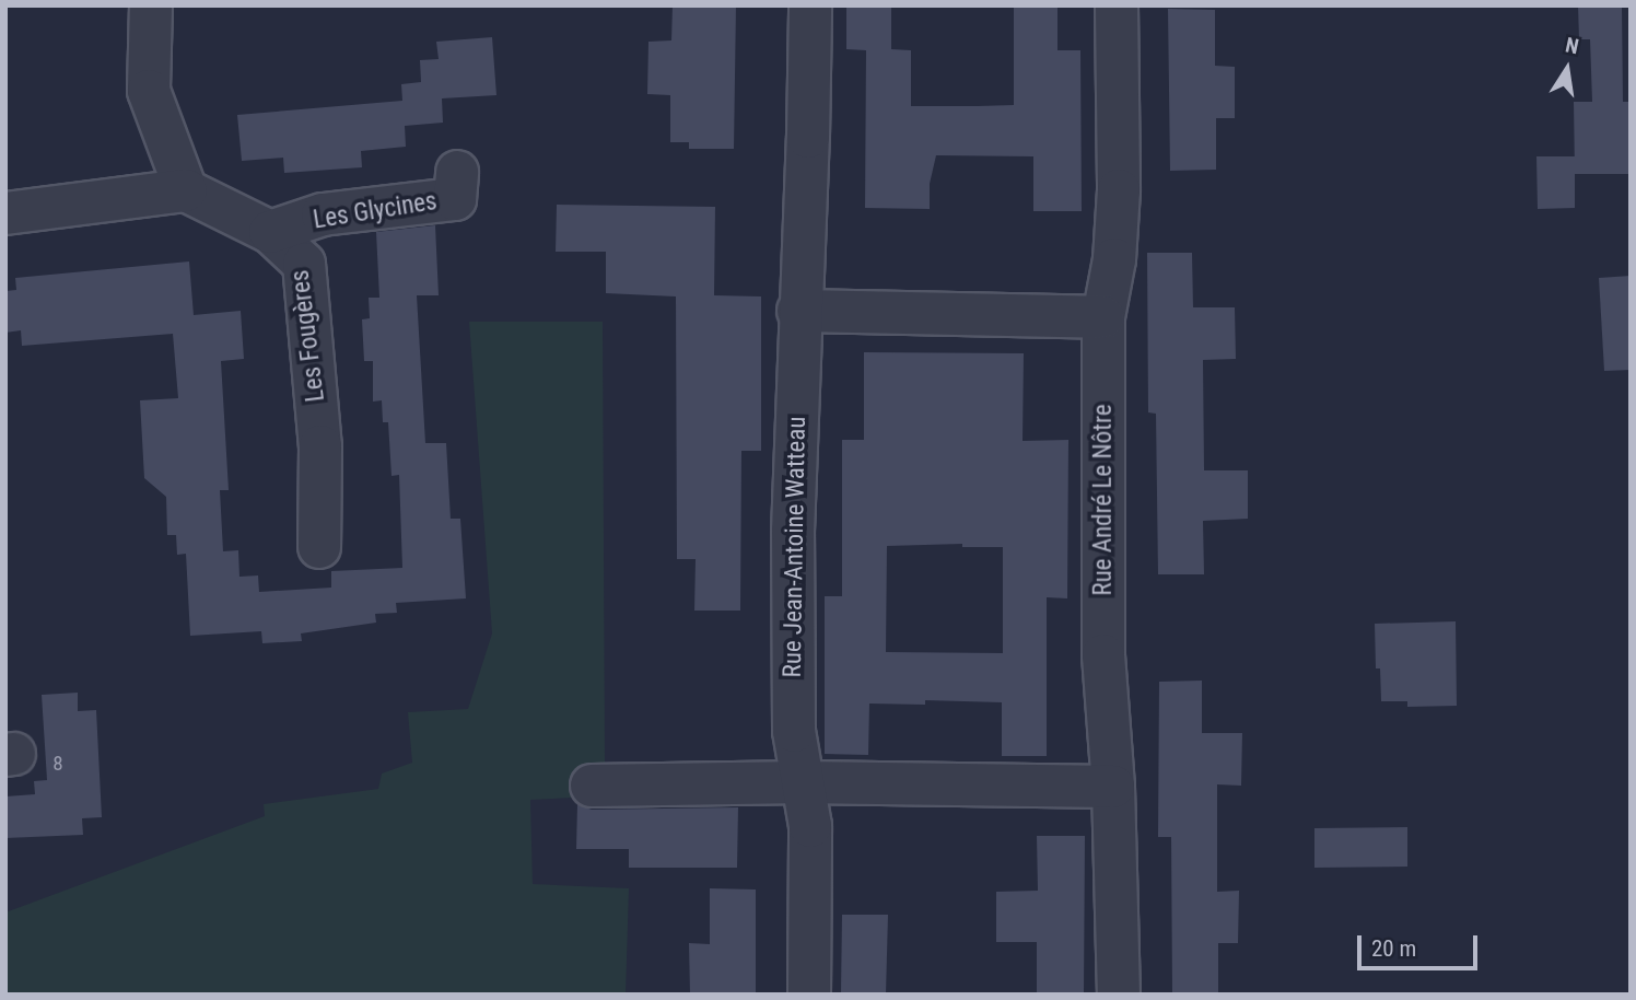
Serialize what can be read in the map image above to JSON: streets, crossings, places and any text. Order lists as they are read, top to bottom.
{
  "streets": {
    "street": [
      "Les Glycines",
      "Les Fougères",
      "Rue André Le Nôtre",
      "Rue Jean-Antoine Watteau"
    ]
  },
  "crossings": [
    ["Les Glycines", "Les Fougères"]
  ],
  "house_numbers": ["8"],
  "scale_bar": "20 m",
  "north": "top"
}
